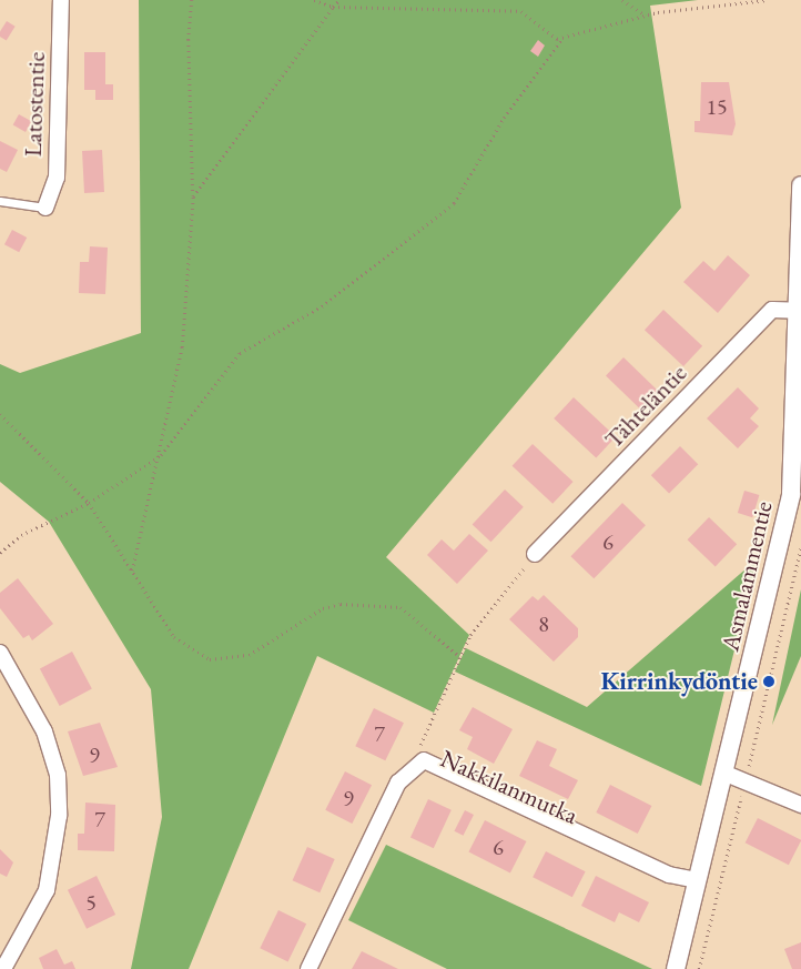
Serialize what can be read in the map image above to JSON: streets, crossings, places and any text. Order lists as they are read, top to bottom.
{
  "streets": {
    "street": [
      "Latostentie",
      "Tähteläntie",
      "Asmalammentie",
      "Nakkilanmutka"
    ]
  },
  "crossings": [
    ["Tähteläntie", "Asmalammentie"],
    ["Asmalammentie", "Nakkilanmutka"]
  ],
  "places": ["Kirrinkydöntie"],
  "house_numbers": [
    "15",
    "6",
    "8",
    "7",
    "9",
    "9",
    "7",
    "6",
    "5"
  ]
}
